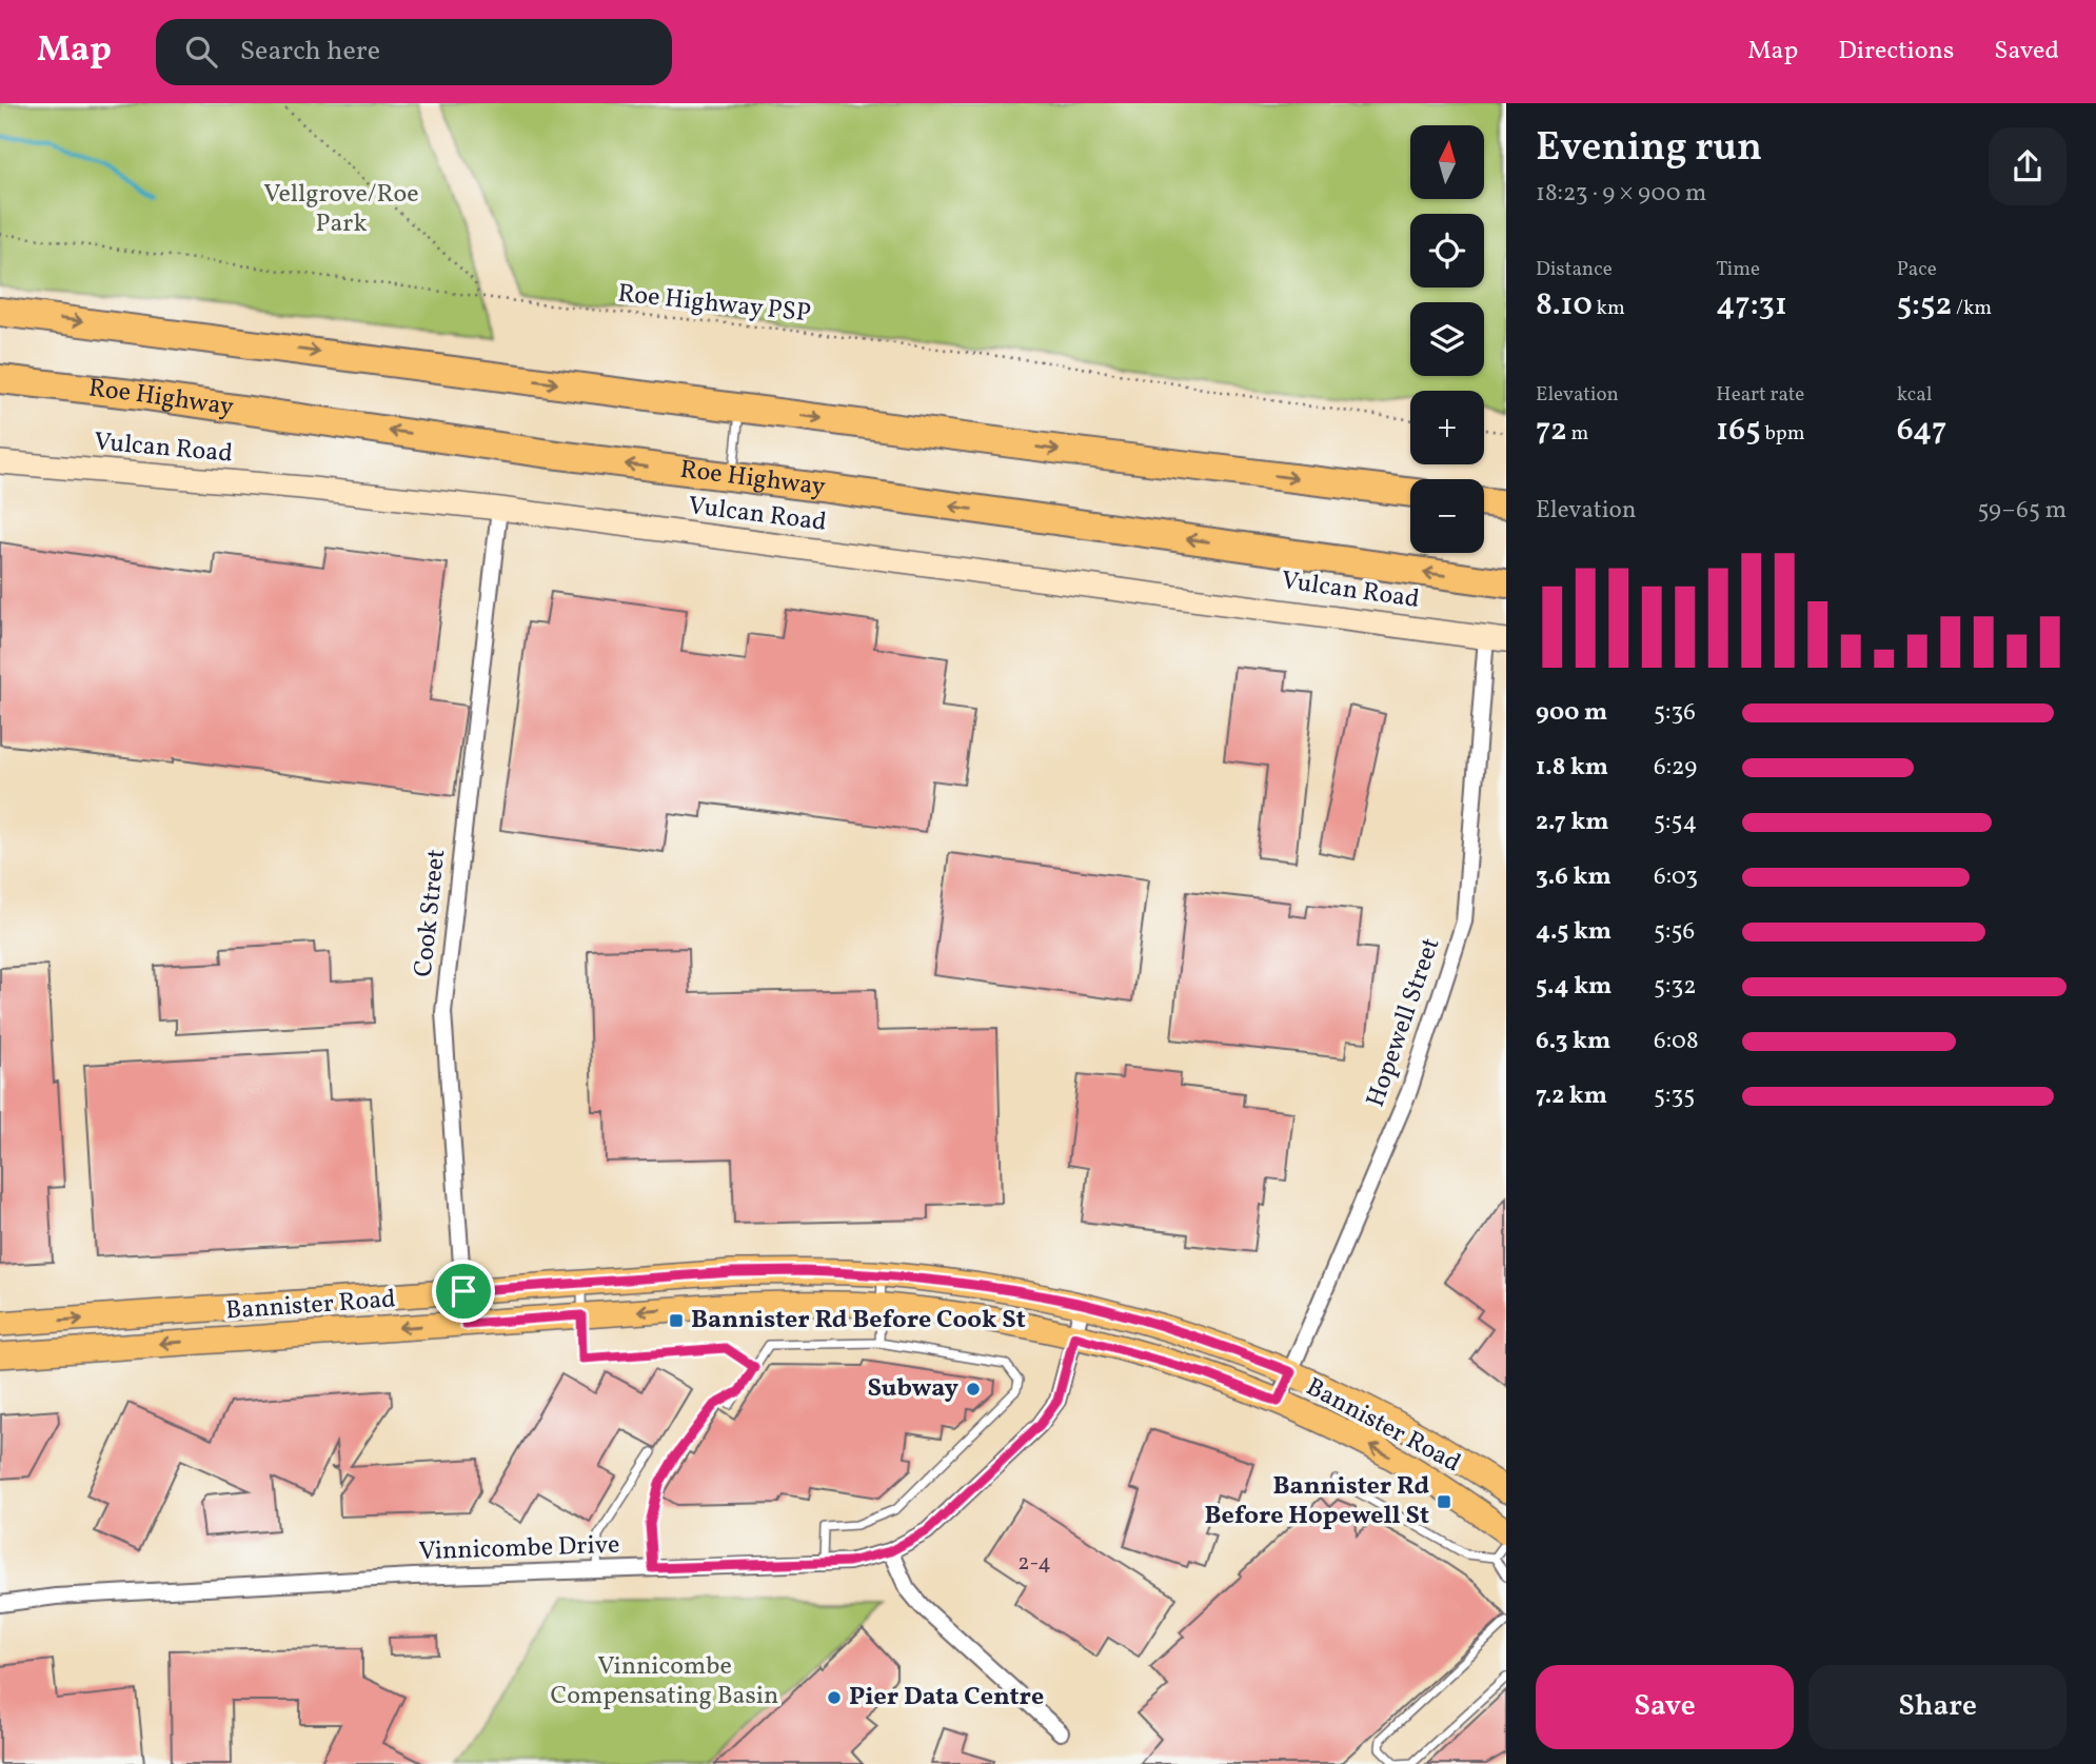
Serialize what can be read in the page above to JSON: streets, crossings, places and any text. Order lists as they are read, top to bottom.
{
  "streets": {
    "highway": ["Roe Highway"],
    "main road": ["Bannister Road"],
    "street": [
      "Vulcan Road",
      "Cook Street",
      "Hopewell Street",
      "Vinnicombe Drive"
    ],
    "path": ["Roe Highway PSP"]
  },
  "crossings": [
    ["Vulcan Road", "Cook Street"],
    ["Vulcan Road", "Hopewell Street"],
    ["Cook Street", "Bannister Road"],
    ["Hopewell Street", "Bannister Road"],
    ["Bannister Road", "Vinnicombe Drive"]
  ],
  "parks": ["Vellgrove/Roe Park", "Vinnicombe Compensating Basin"],
  "places": {
    "transit": ["Bannister Rd Before Cook St", "Bannister Rd Before Hopewell St"],
    "other": ["Subway", "Pier Data Centre"]
  },
  "house_numbers": ["2-4"],
  "north": "top",
  "page": {
    "header": "Map",
    "search": "Search here",
    "nav": ["Map", "Directions", "Saved"],
    "heading": ["Evening run", "18:23 · 9 × 900 m"],
    "map_buttons": ["+", "−"],
    "stats": [
      ["Distance", "8.10 km"],
      ["Time", "47:31"],
      ["Pace", "5:52 /km"],
      ["Elevation", "72 m"],
      ["Heart rate", "165 bpm"],
      ["kcal", "647"]
    ],
    "chart": ["Elevation", "59–65 m"],
    "list": [
      {
        "name": "900 m",
        "note": "5:36"
      },
      {
        "name": "1.8 km",
        "note": "6:29"
      },
      {
        "name": "2.7 km",
        "note": "5:54"
      },
      {
        "name": "3.6 km",
        "note": "6:03"
      },
      {
        "name": "4.5 km",
        "note": "5:56"
      },
      {
        "name": "5.4 km",
        "note": "5:32"
      },
      {
        "name": "6.3 km",
        "note": "6:08"
      },
      {
        "name": "7.2 km",
        "note": "5:35"
      }
    ],
    "buttons": ["Save", "Share"]
  }
}
